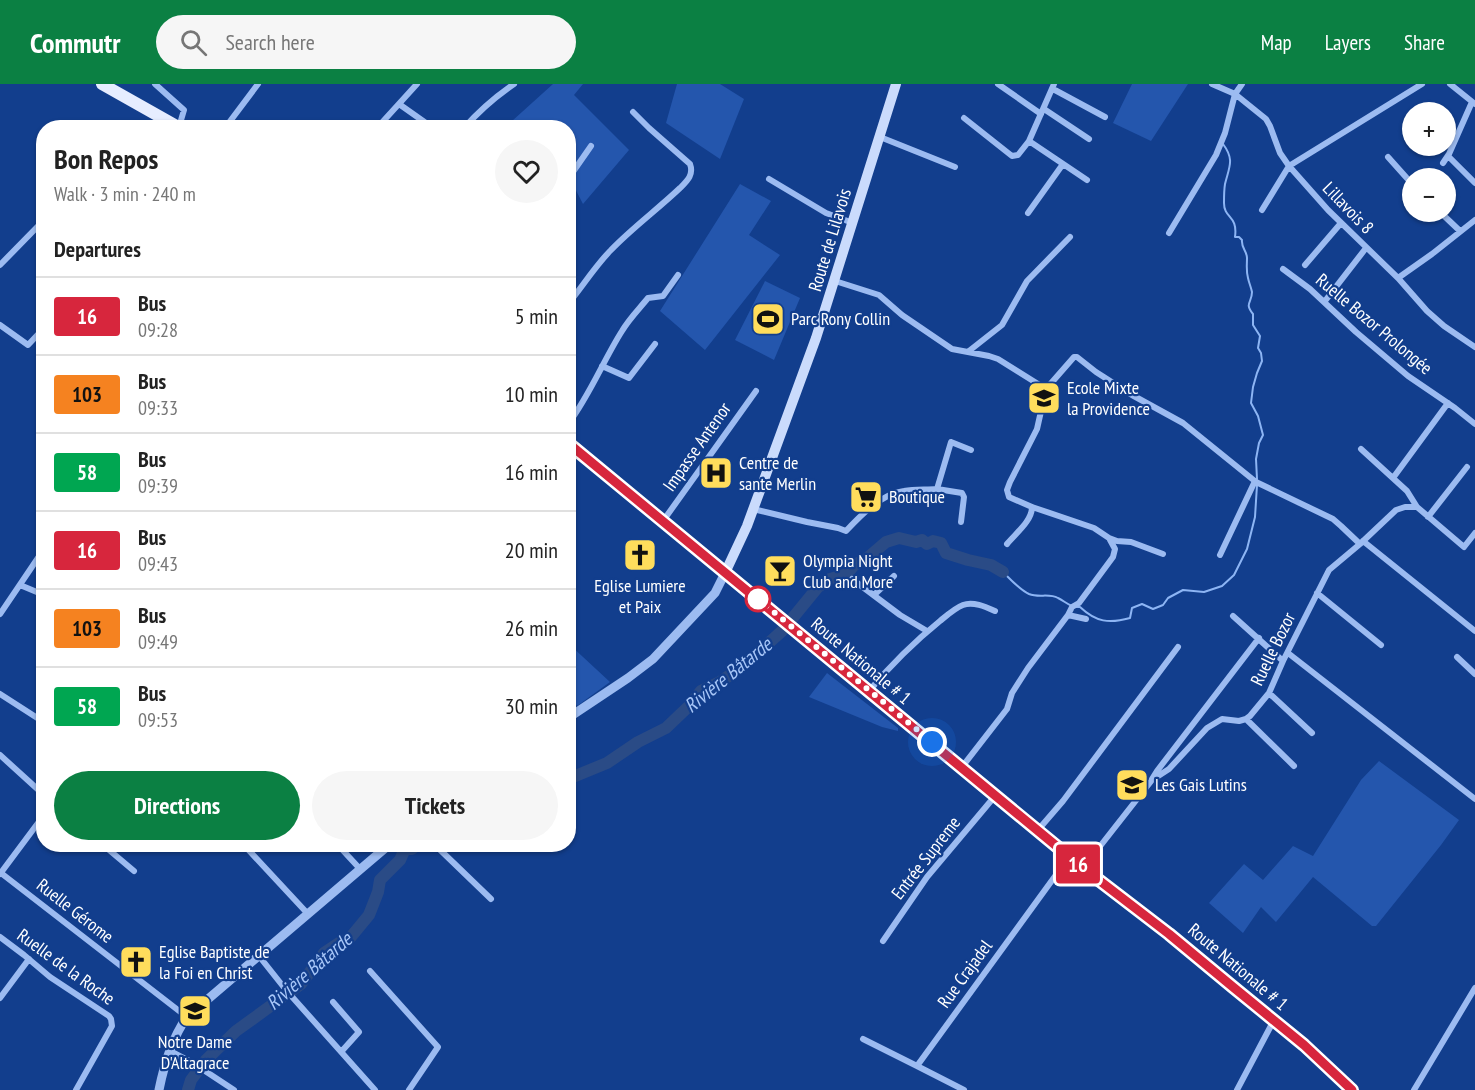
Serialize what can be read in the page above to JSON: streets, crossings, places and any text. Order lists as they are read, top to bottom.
{
  "streets": {
    "main road": ["Route de Lilavois", "Route Nationale # 1"],
    "street": [
      "Lillavois 8",
      "Ruelle Bozor Prolongée",
      "Impasse Antenor",
      "Ruelle Bozor",
      "Entrée Supreme",
      "Ruelle Gérome",
      "Ruelle de la Roche",
      "Rue Crajadel"
    ]
  },
  "crossings": [
    ["Route de Lilavois", "Route Nationale # 1"],
    ["Impasse Antenor", "Route Nationale # 1"],
    ["Route Nationale # 1", "Entrée Supreme"],
    ["Route Nationale # 1", "Rue Crajadel"]
  ],
  "water": ["Rivière Bâtarde"],
  "places": {
    "sports": ["Parc Rony Collin"],
    "school or university": ["Ecole Mixte la Providence", "Les Gais Lutins", "Notre Dame D'Altagrace"],
    "hospital": ["Centre de sante Merlin"],
    "supermarket": ["Boutique"],
    "church": ["Eglise Lumiere et Paix", "Eglise Baptiste de la Foi en Christ"],
    "bar": ["Olympia Night Club and More"]
  },
  "lines": ["bus line 16"],
  "page": {
    "header": "Commutr",
    "search": "Search here",
    "nav": ["Map", "Layers", "Share"],
    "on_map": "16",
    "map_buttons": ["+", "−"],
    "heading": [
      ["Bon Repos", "Walk · 3 min · 240 m"],
      "Departures"
    ],
    "list": [
      {
        "mark": "16",
        "name": "Bus",
        "note": "09:28",
        "value": "5 min"
      },
      {
        "mark": "103",
        "name": "Bus",
        "note": "09:33",
        "value": "10 min"
      },
      {
        "mark": "58",
        "name": "Bus",
        "note": "09:39",
        "value": "16 min"
      },
      {
        "mark": "16",
        "name": "Bus",
        "note": "09:43",
        "value": "20 min"
      },
      {
        "mark": "103",
        "name": "Bus",
        "note": "09:49",
        "value": "26 min"
      },
      {
        "mark": "58",
        "name": "Bus",
        "note": "09:53",
        "value": "30 min"
      }
    ],
    "buttons": ["Directions", "Tickets"]
  }
}
